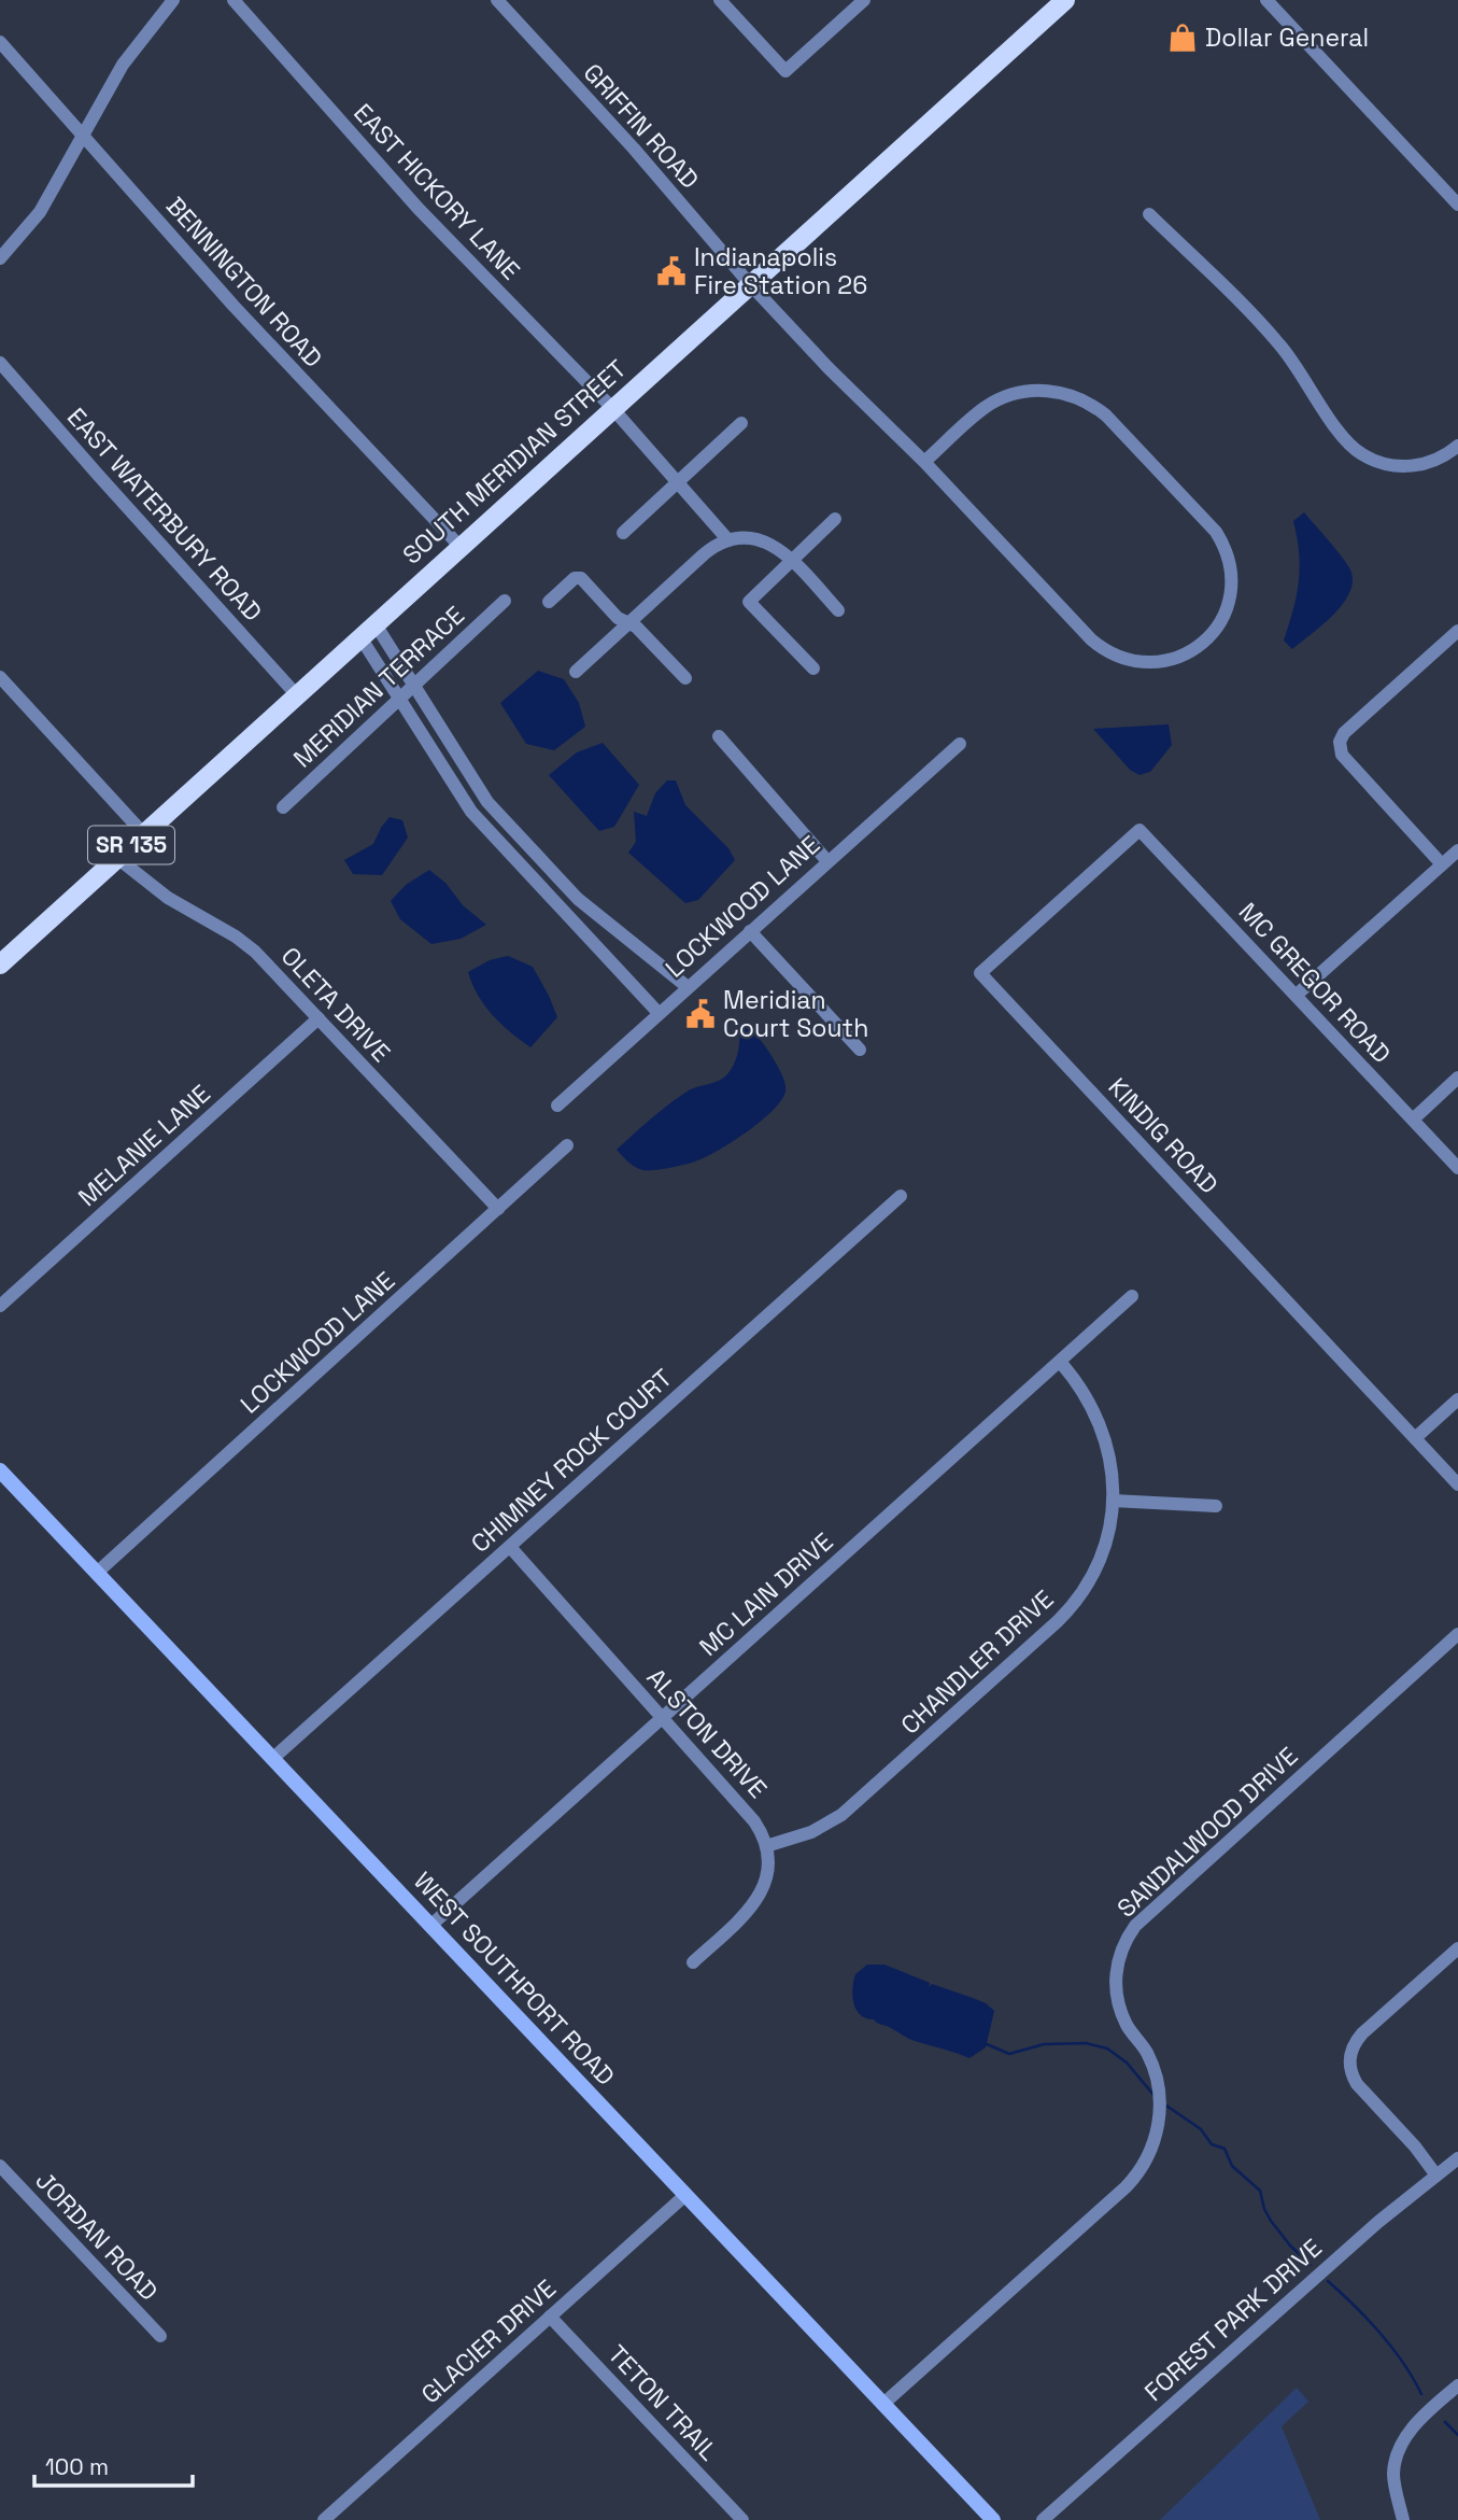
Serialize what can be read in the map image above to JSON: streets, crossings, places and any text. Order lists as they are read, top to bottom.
{
  "streets": {
    "main road": ["SOUTH MERIDIAN STREET", "SR 135", "WEST SOUTHPORT ROAD"],
    "street": [
      "GRIFFIN ROAD",
      "EAST HICKORY LANE",
      "BENNINGTON ROAD",
      "EAST WATERBURY ROAD",
      "MERIDIAN TERRACE",
      "LOCKWOOD LANE",
      "MC GREGOR ROAD",
      "OLETA DRIVE",
      "KINDIG ROAD",
      "MELANIE LANE",
      "CHIMNEY ROCK COURT",
      "MC LAIN DRIVE",
      "CHANDLER DRIVE",
      "ALSTON DRIVE",
      "SANDALWOOD DRIVE",
      "JORDAN ROAD",
      "FOREST PARK DRIVE",
      "GLACIER DRIVE",
      "TETON TRAIL"
    ]
  },
  "crossings": [
    ["GRIFFIN ROAD", "SOUTH MERIDIAN STREET"],
    ["EAST HICKORY LANE", "SOUTH MERIDIAN STREET"],
    ["BENNINGTON ROAD", "SOUTH MERIDIAN STREET"],
    ["SOUTH MERIDIAN STREET", "EAST WATERBURY ROAD"],
    ["SOUTH MERIDIAN STREET", "OLETA DRIVE"],
    ["LOCKWOOD LANE", "OLETA DRIVE"],
    ["LOCKWOOD LANE", "WEST SOUTHPORT ROAD"],
    ["MC GREGOR ROAD", "KINDIG ROAD"],
    ["OLETA DRIVE", "MELANIE LANE"],
    ["CHIMNEY ROCK COURT", "ALSTON DRIVE"],
    ["CHIMNEY ROCK COURT", "WEST SOUTHPORT ROAD"],
    ["MC LAIN DRIVE", "CHANDLER DRIVE"],
    ["MC LAIN DRIVE", "ALSTON DRIVE"],
    ["MC LAIN DRIVE", "WEST SOUTHPORT ROAD"],
    ["CHANDLER DRIVE", "ALSTON DRIVE"],
    ["SANDALWOOD DRIVE", "WEST SOUTHPORT ROAD"],
    ["WEST SOUTHPORT ROAD", "GLACIER DRIVE"],
    ["GLACIER DRIVE", "TETON TRAIL"]
  ],
  "places": {
    "shop": ["Dollar General"],
    "public building": ["Indianapolis Fire Station 26", "Meridian Court South"]
  },
  "scale_bar": "100 m"
}
